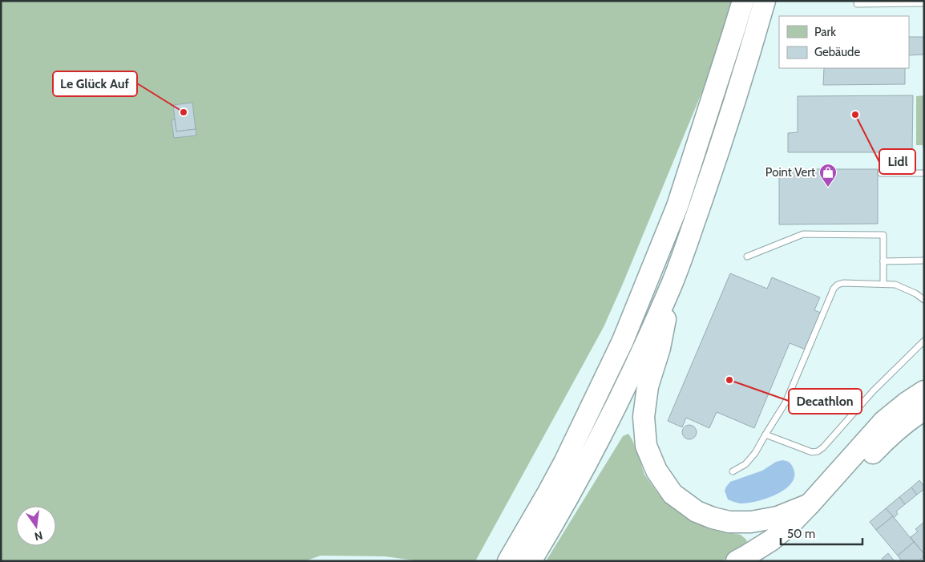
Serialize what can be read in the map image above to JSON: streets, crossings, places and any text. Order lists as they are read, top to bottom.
{
  "places": {
    "other": ["Le Glück Auf", "Lidl", "Decathlon"],
    "shop": ["Point Vert"]
  },
  "legend": ["Park", "Gebäude"],
  "scale_bar": "50 m",
  "north": "bottom"
}
